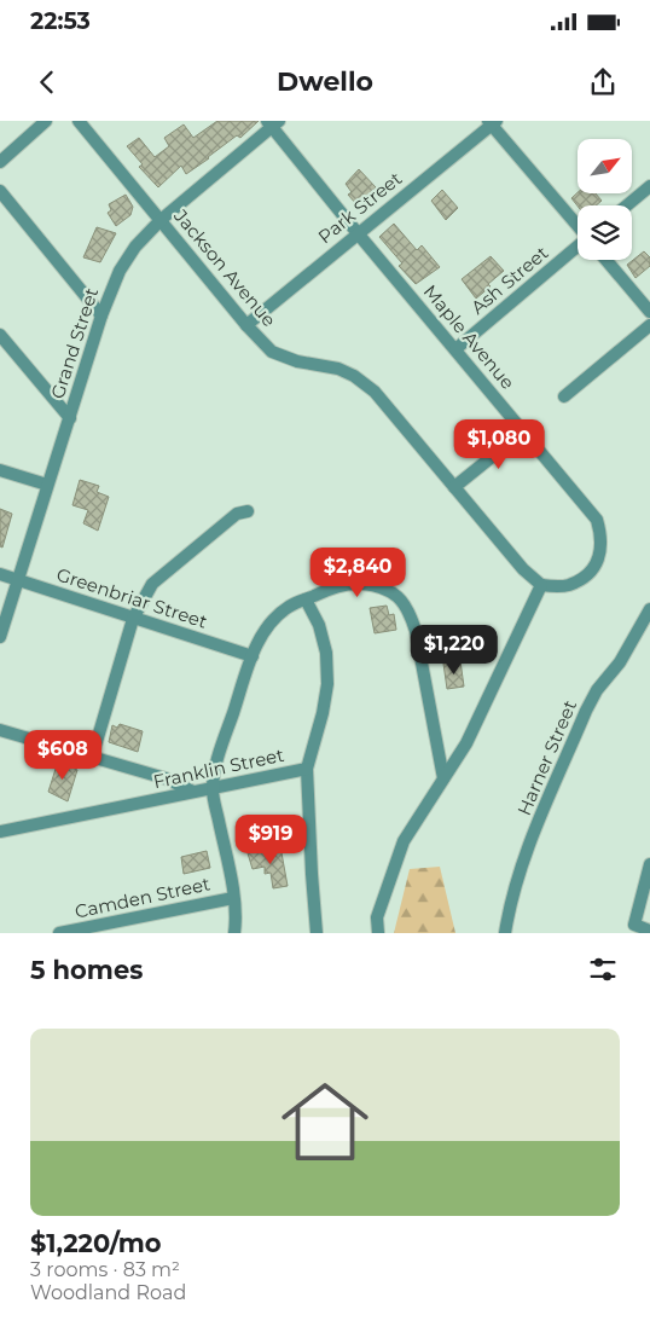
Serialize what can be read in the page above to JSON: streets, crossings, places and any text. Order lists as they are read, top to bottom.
{
  "streets": {
    "street": [
      "Park Street",
      "Jackson Avenue",
      "Ash Street",
      "Maple Avenue",
      "Grand Street",
      "Greenbriar Street",
      "Harner Street",
      "Franklin Street",
      "Camden Street"
    ]
  },
  "crossings": [
    ["Park Street", "Jackson Avenue"],
    ["Park Street", "Maple Avenue"],
    ["Jackson Avenue", "Maple Avenue"],
    ["Jackson Avenue", "Grand Street"],
    ["Ash Street", "Maple Avenue"],
    ["Maple Avenue", "Grand Street"],
    ["Grand Street", "Greenbriar Street"]
  ],
  "north": "top right",
  "page": {
    "status": "22:53",
    "header": "Dwello",
    "price": [
      "$1,080",
      "$2,840",
      "$1,220",
      "$608",
      "$919"
    ],
    "heading": "5 homes",
    "list": [
      {
        "name": "$1,220/mo",
        "note": "3 rooms · 83 m² · Woodland Road"
      }
    ]
  }
}
